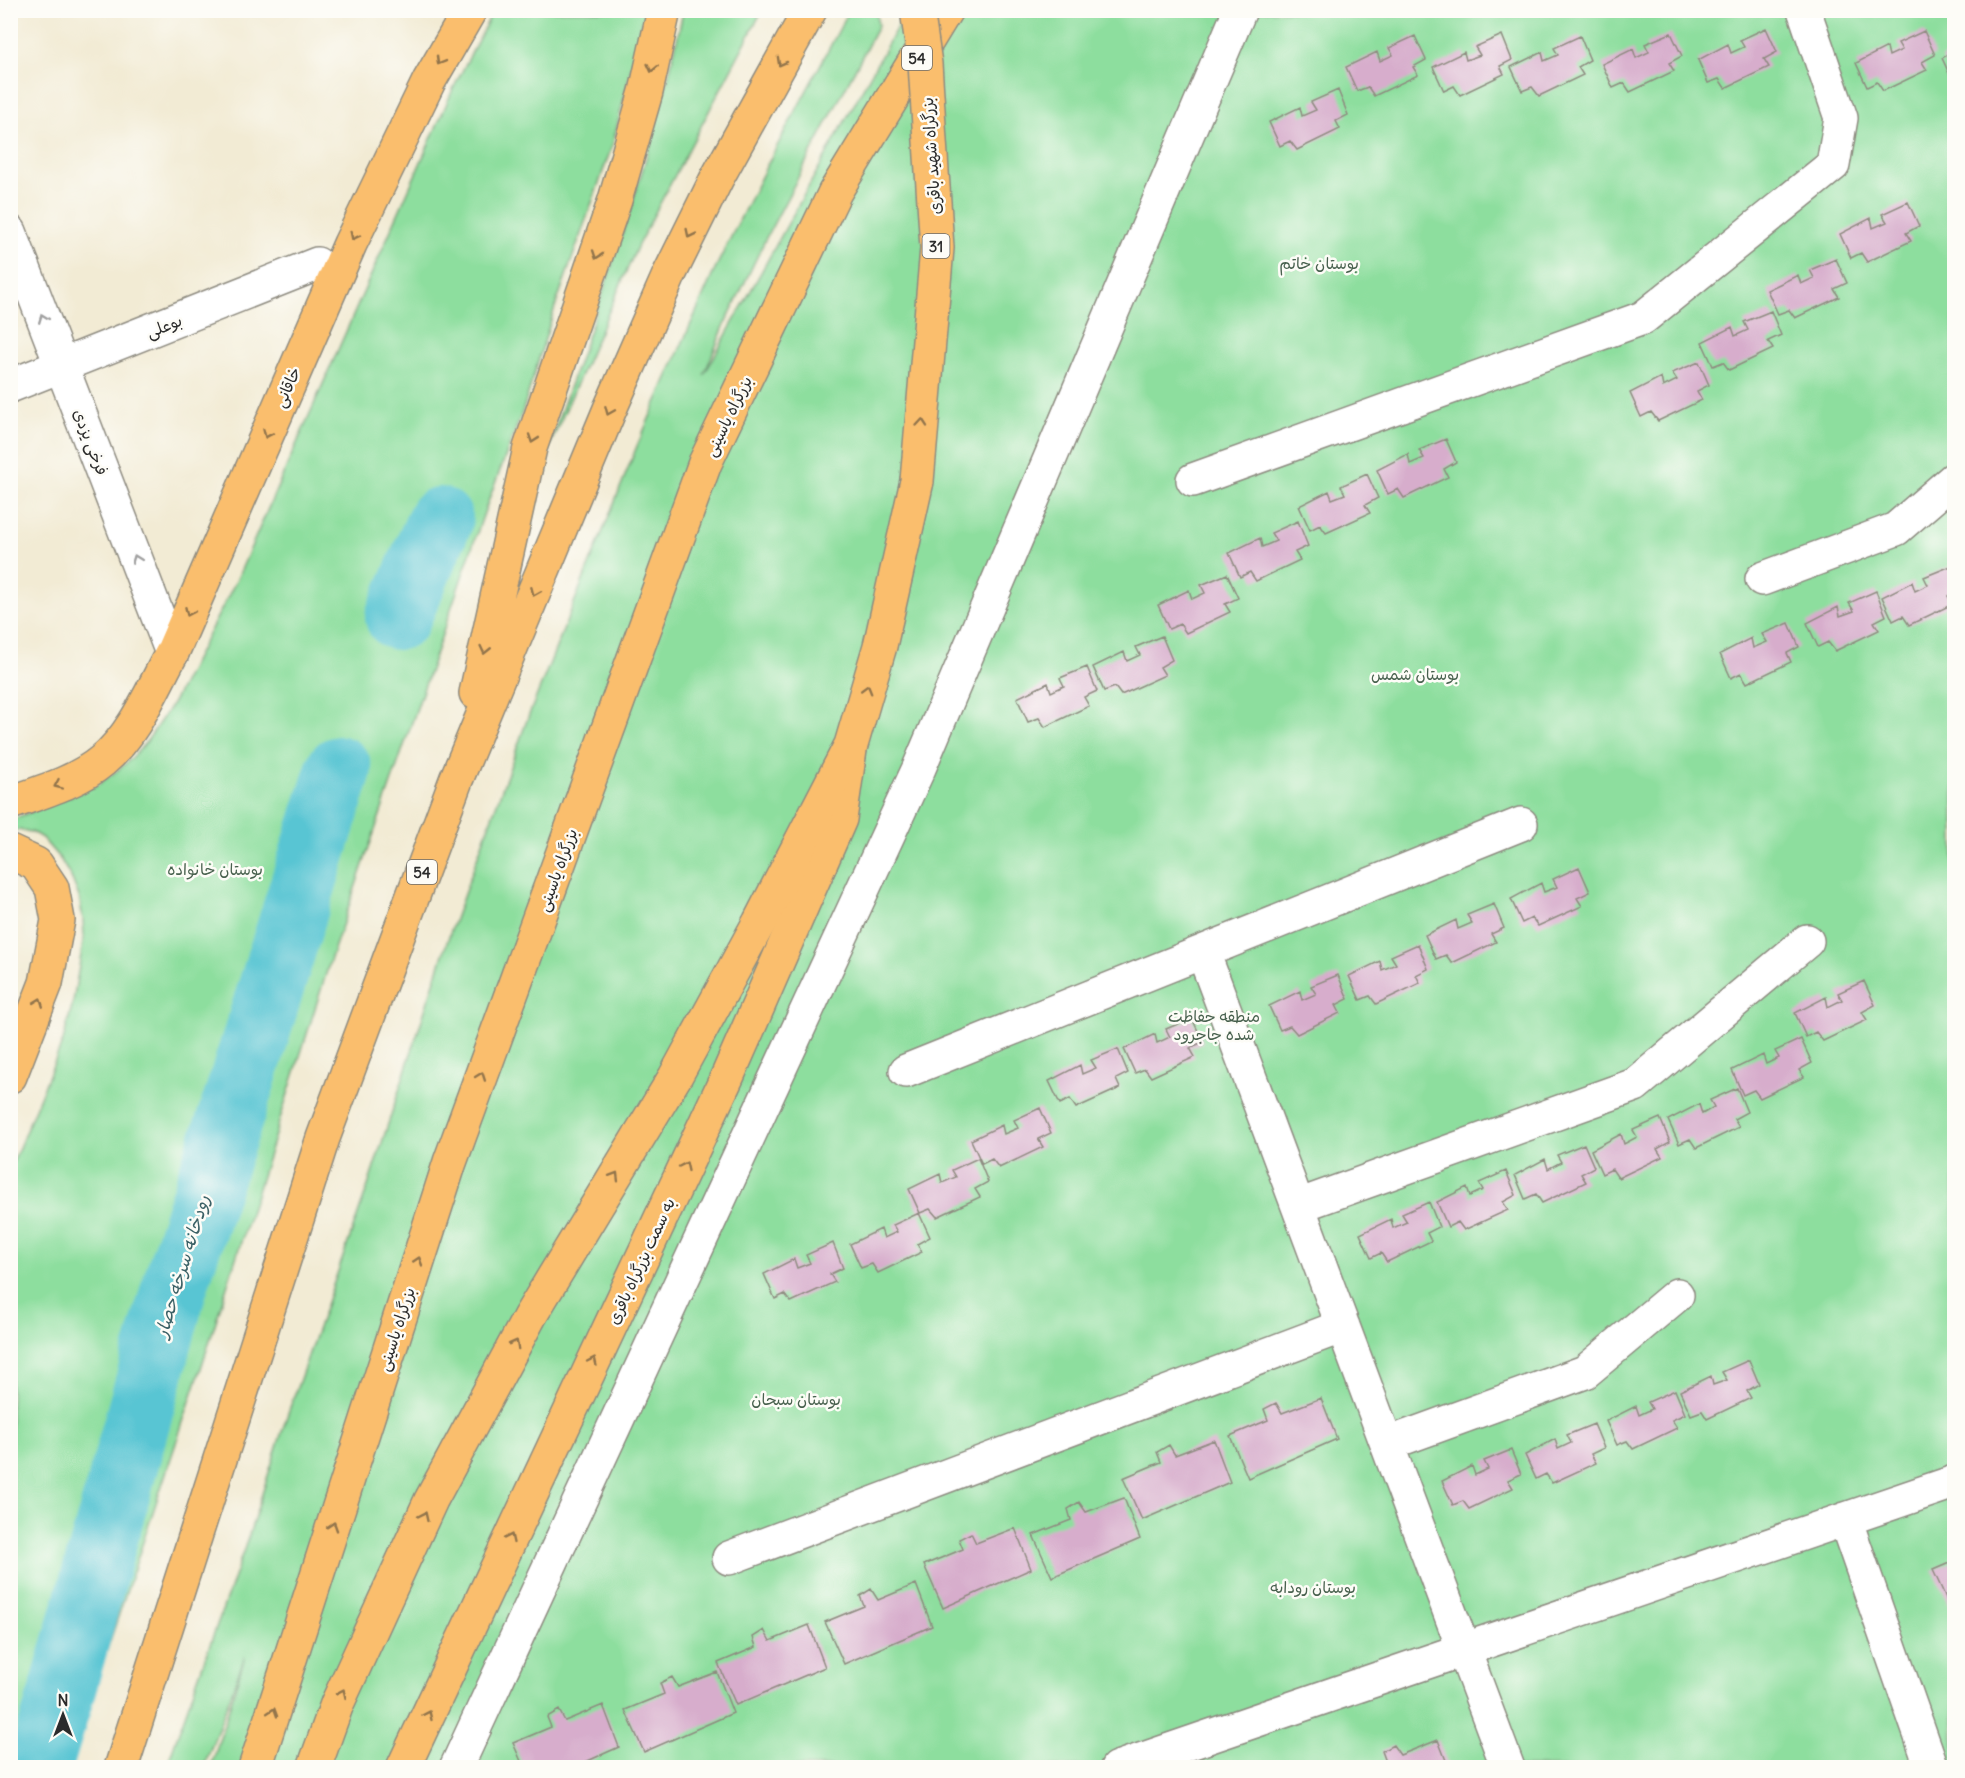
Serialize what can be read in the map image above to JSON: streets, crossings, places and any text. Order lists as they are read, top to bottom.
{
  "streets": {
    "main road": [
      "54",
      "بزرگراه شهید باقری",
      "31",
      "خاقانی",
      "بزرگراه یاسینی",
      "به سمت بزرگراه باقری"
    ],
    "street": ["بوعلی", "فرخی یزدی"]
  },
  "crossings": [
    ["بزرگراه شهید باقری", "به سمت بزرگراه باقری"],
    ["بوعلی", "فرخی یزدی"],
    ["خاقانی", "فرخی یزدی"]
  ],
  "one_way": ["فرخی یزدی"],
  "water": ["رودخانه سرخه حصار"],
  "parks": [
    "بوستان خاتم",
    "بوستان شمس",
    "بوستان خانواده",
    "منطقه حفاظت شده جاجرود",
    "بوستان سبحان",
    "بوستان رودابه"
  ],
  "north": "top"
}
